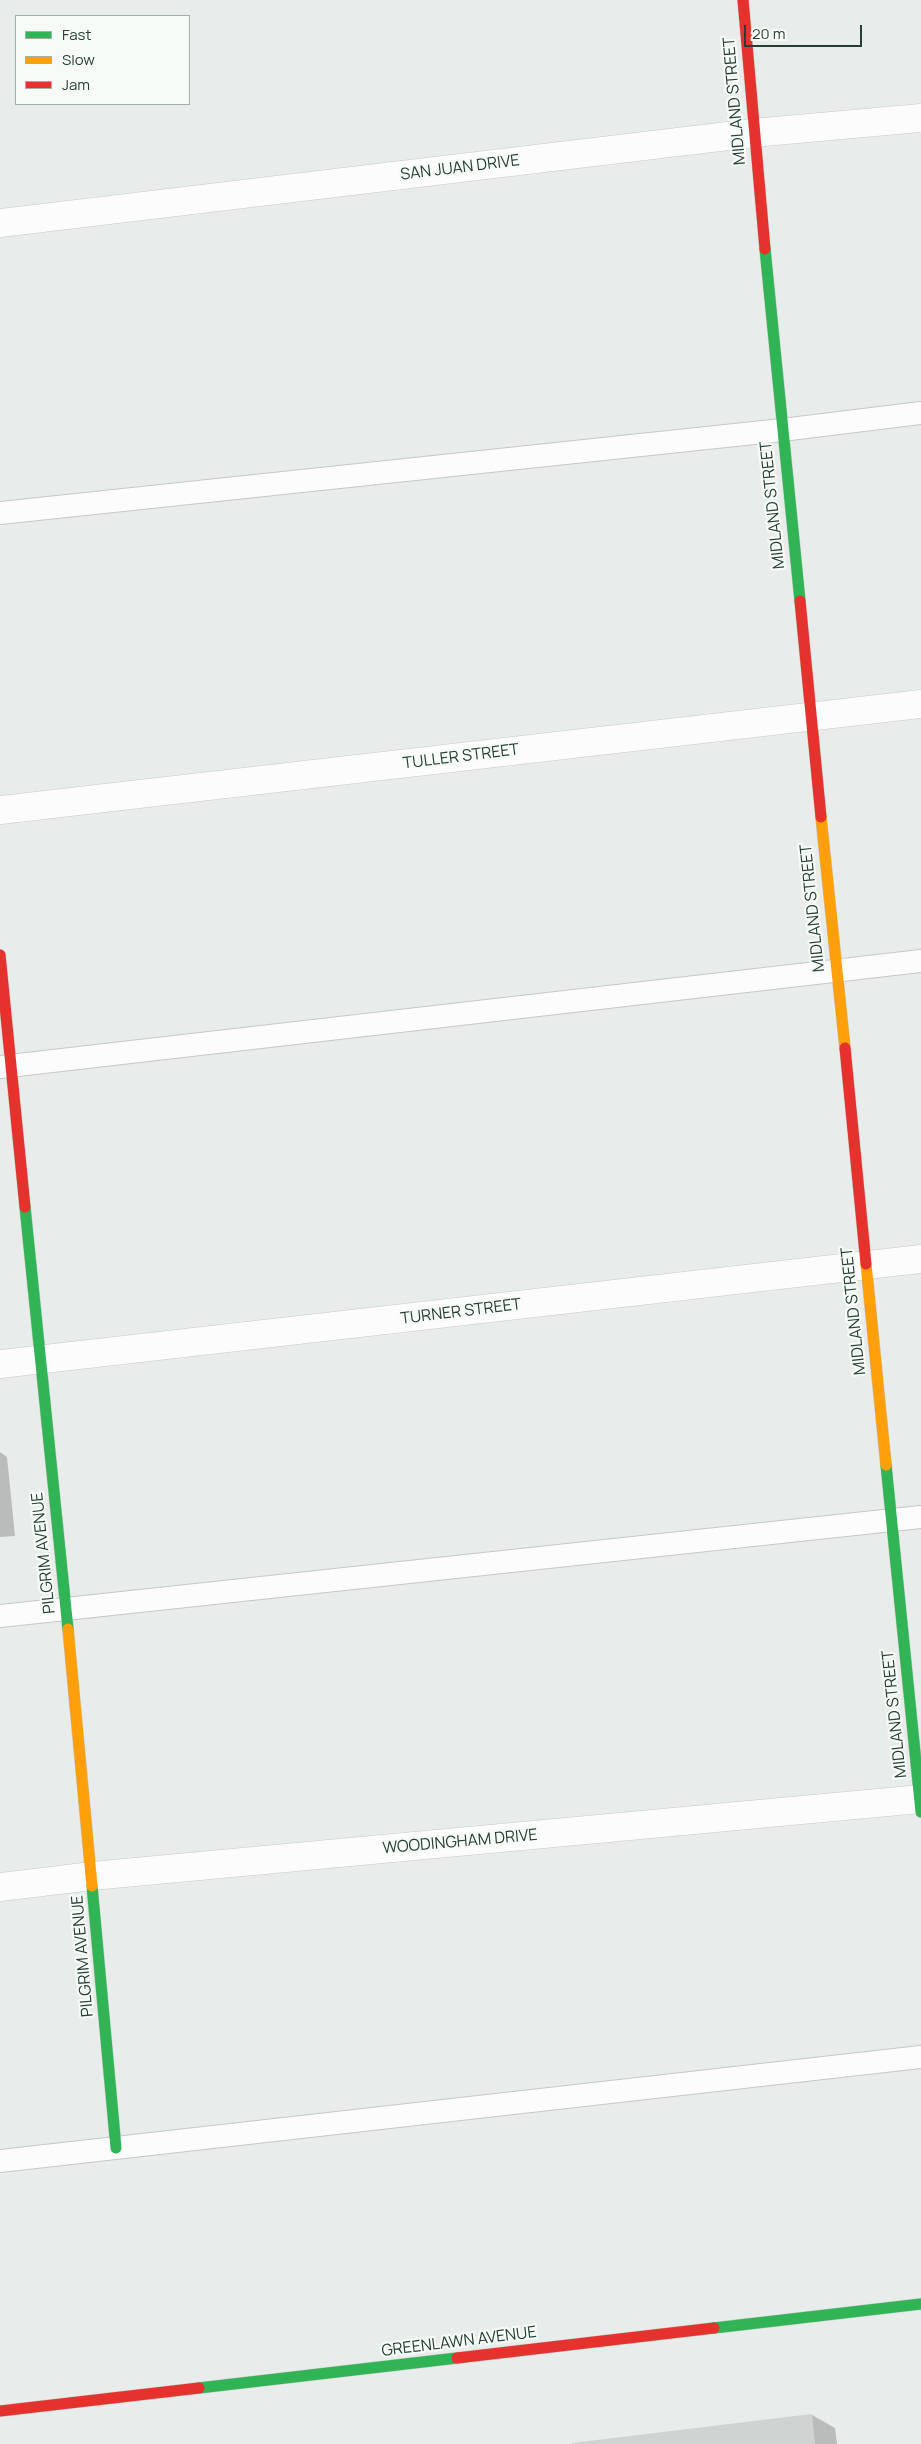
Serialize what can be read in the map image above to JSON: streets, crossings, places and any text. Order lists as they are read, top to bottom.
{
  "streets": {
    "street": [
      "MIDLAND STREET",
      "SAN JUAN DRIVE",
      "TULLER STREET",
      "TURNER STREET",
      "PILGRIM AVENUE",
      "WOODINGHAM DRIVE",
      "GREENLAWN AVENUE"
    ]
  },
  "crossings": [
    ["MIDLAND STREET", "SAN JUAN DRIVE"],
    ["MIDLAND STREET", "TULLER STREET"],
    ["MIDLAND STREET", "TURNER STREET"],
    ["MIDLAND STREET", "WOODINGHAM DRIVE"],
    ["TURNER STREET", "PILGRIM AVENUE"],
    ["PILGRIM AVENUE", "WOODINGHAM DRIVE"]
  ],
  "legend": ["Fast", "Slow", "Jam"],
  "scale_bar": "20 m"
}
